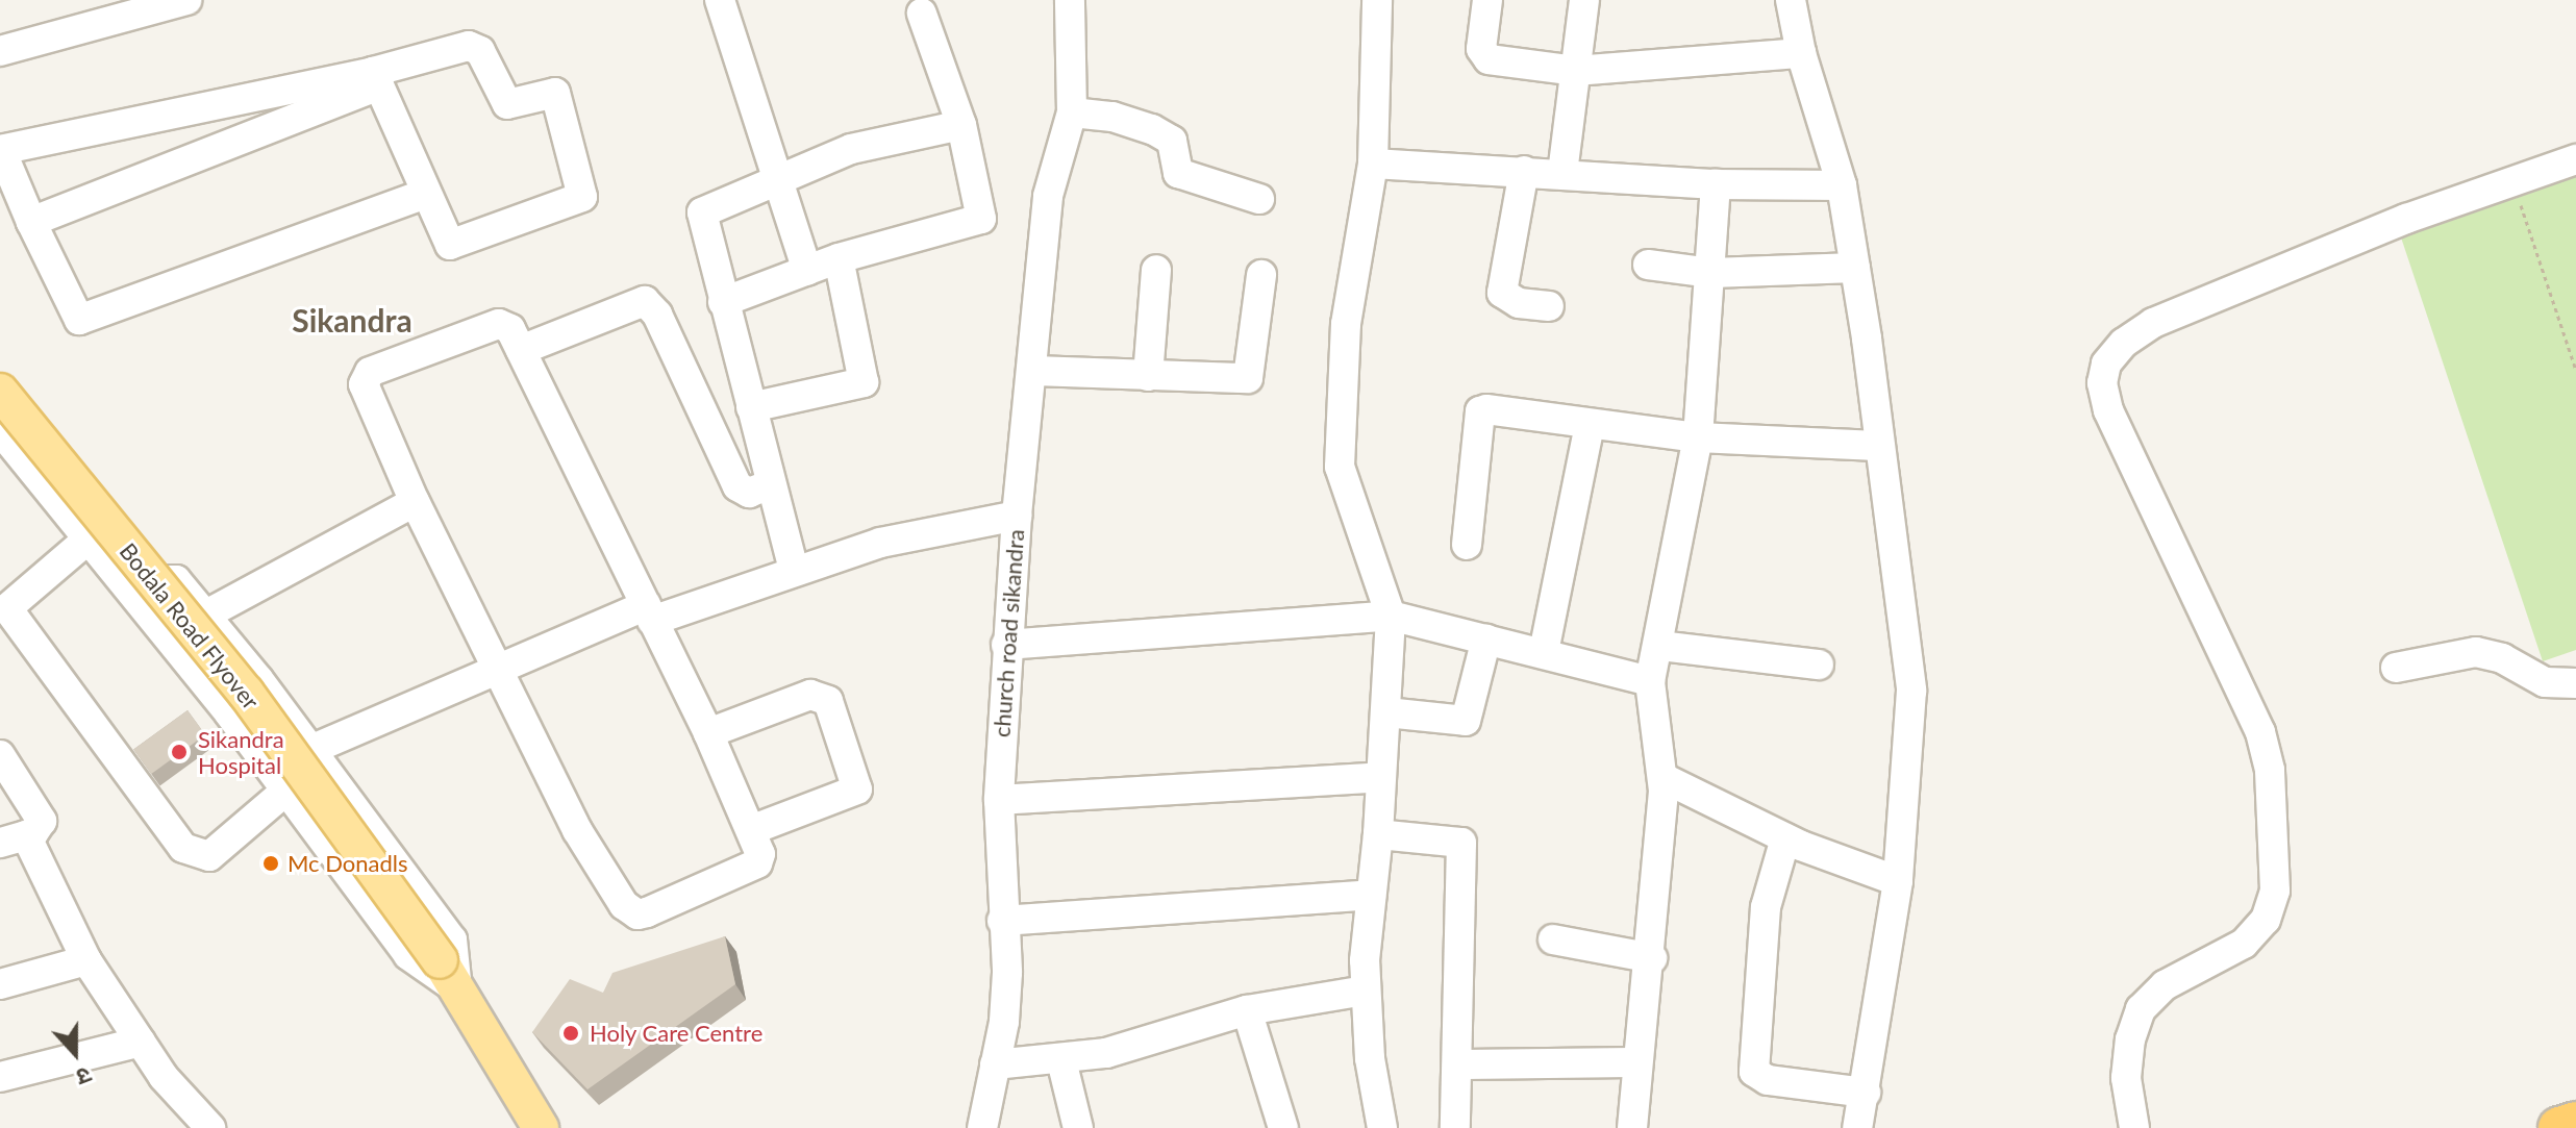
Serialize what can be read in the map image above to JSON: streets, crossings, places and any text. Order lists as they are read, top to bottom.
{
  "streets": {
    "main road": ["Bodala Road Flyover"],
    "street": ["church road sikandra"]
  },
  "districts": ["Sikandra"],
  "places": ["Sikandra Hospital", "Mc Donadls", "Holy Care Centre"],
  "north": "bottom"
}
